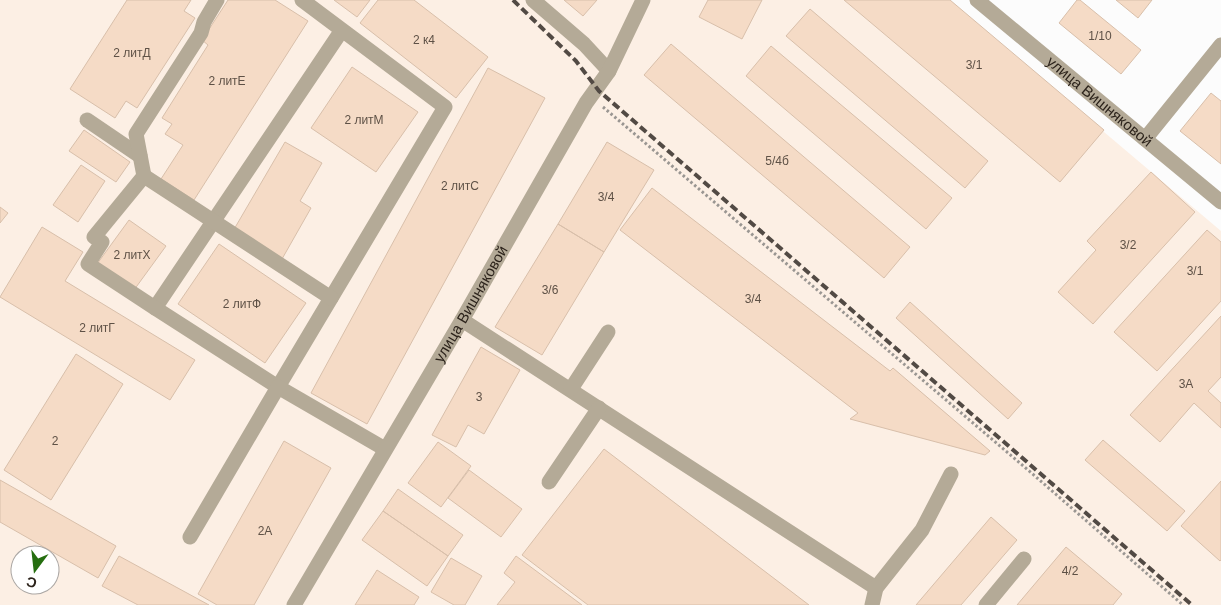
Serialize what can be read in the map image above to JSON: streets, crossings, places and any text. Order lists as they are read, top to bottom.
{
  "streets": {
    "street": ["улица Вишняковой"]
  },
  "house_numbers": [
    "1/10",
    "2 к4",
    "2 литД",
    "3/1",
    "2 литЕ",
    "2 литМ",
    "5/4б",
    "2 литС",
    "3/4",
    "3/2",
    "2 литХ",
    "3/1",
    "3/6",
    "3/4",
    "2 литФ",
    "2 литГ",
    "3А",
    "3",
    "2",
    "2А",
    "4/2"
  ],
  "north": "bottom"
}
